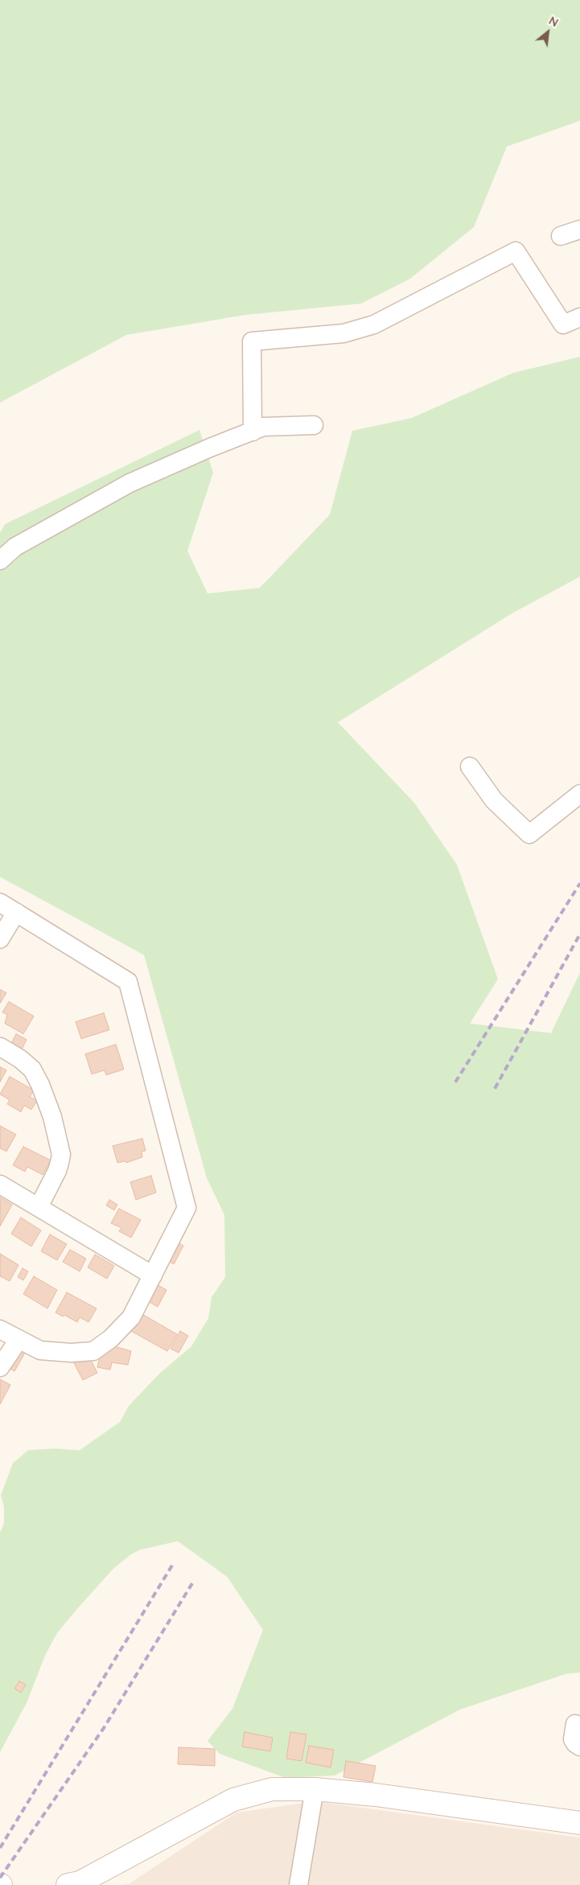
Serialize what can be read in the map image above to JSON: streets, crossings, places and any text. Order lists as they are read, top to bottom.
{
  "north": "top right"
}
